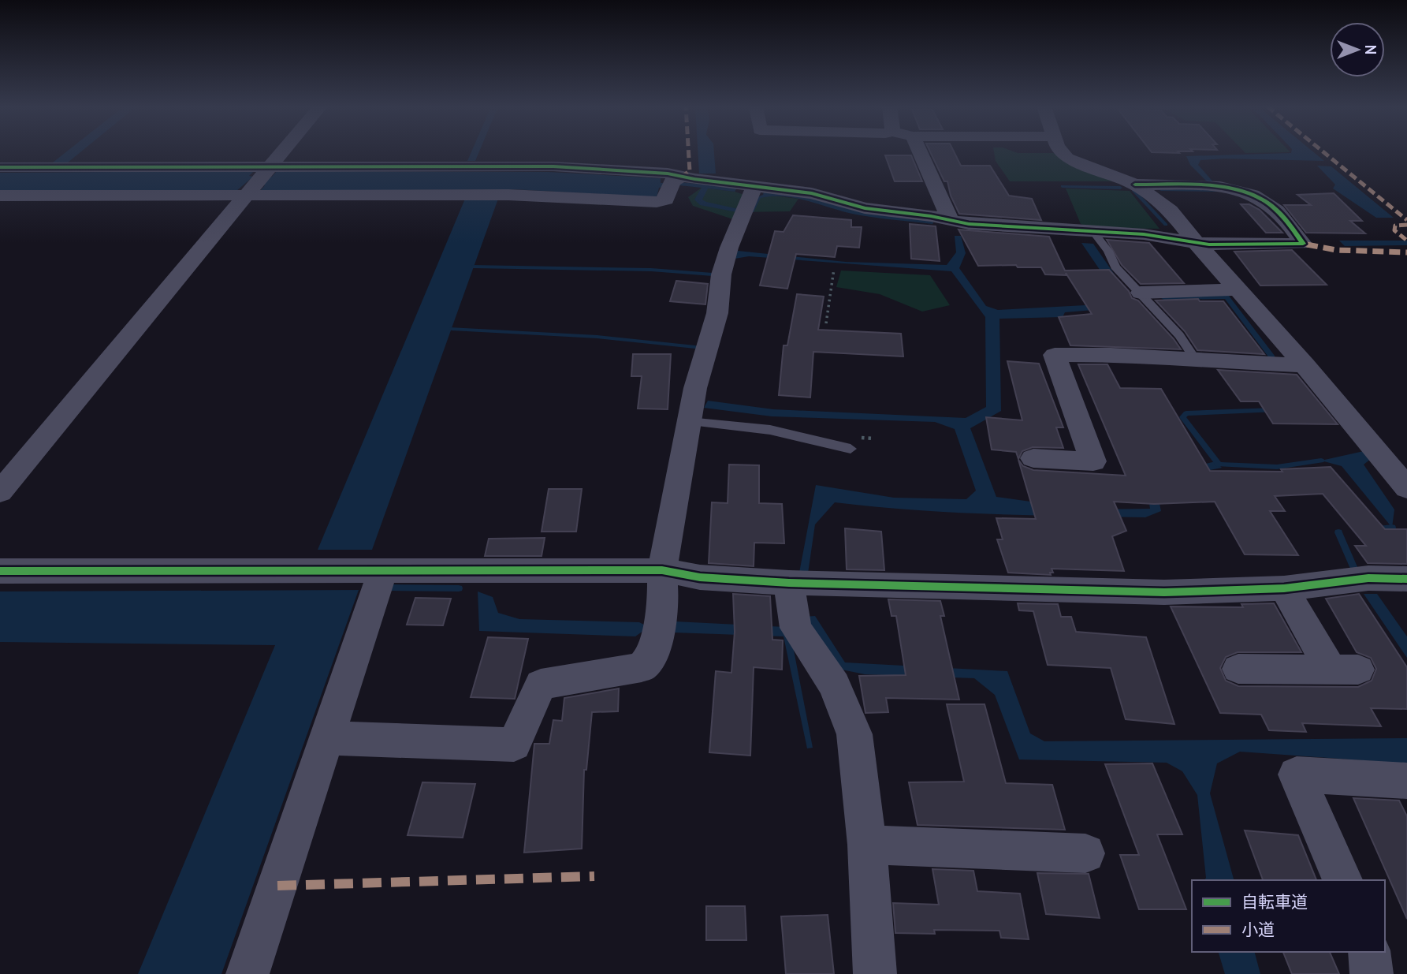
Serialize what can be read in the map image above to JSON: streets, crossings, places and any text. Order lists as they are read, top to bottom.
{
  "legend": ["自転車道", "小道"],
  "north": "right"
}
